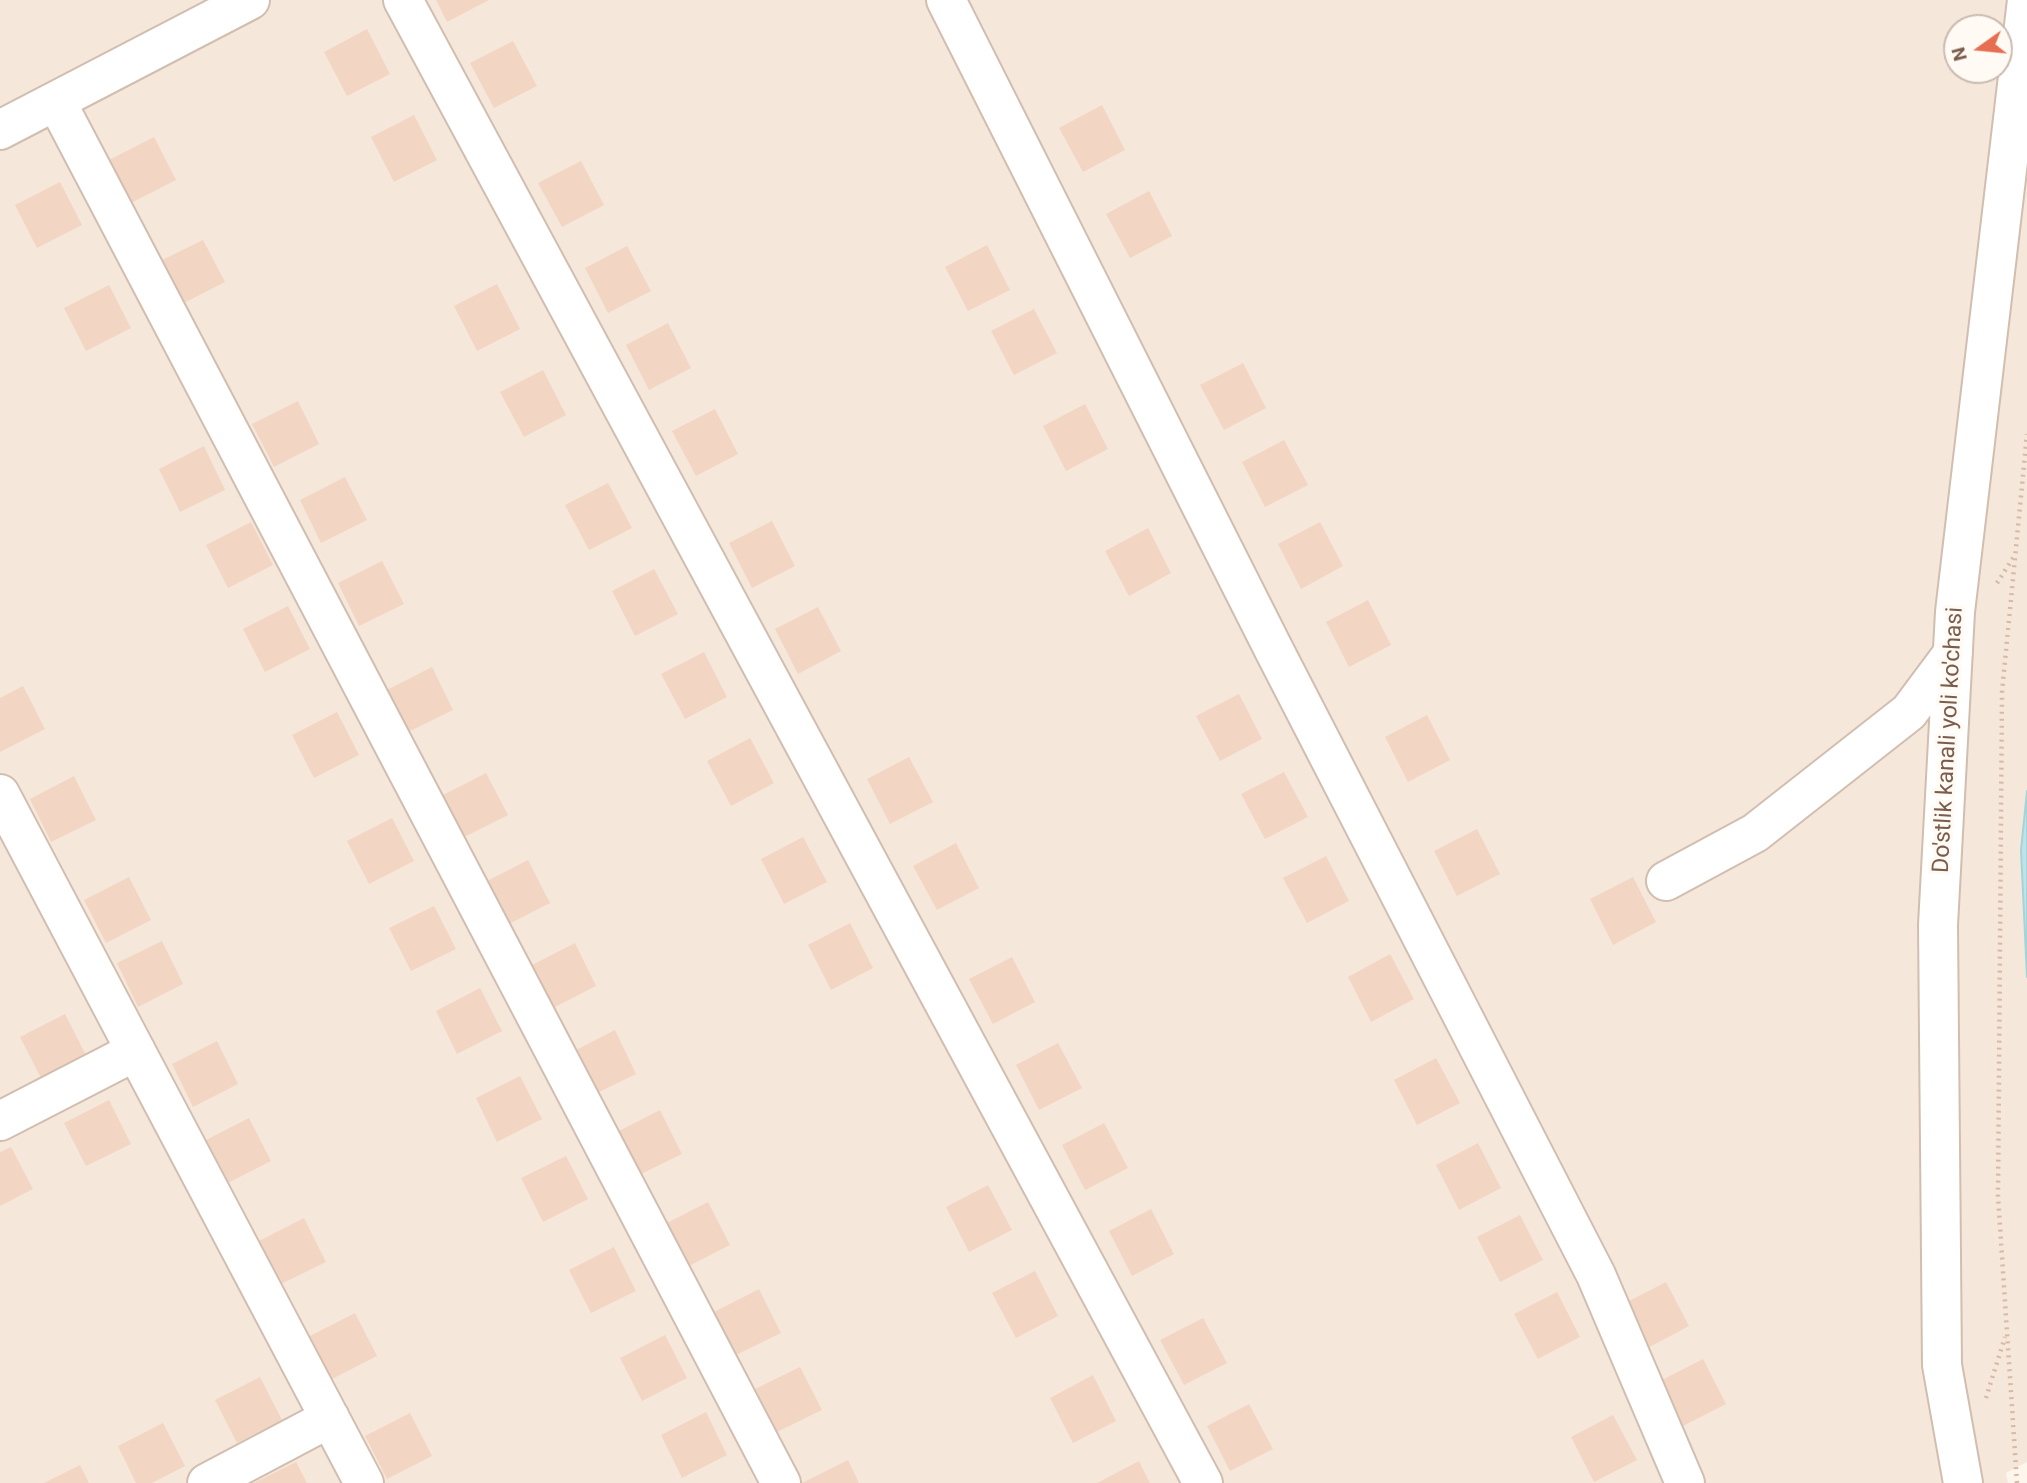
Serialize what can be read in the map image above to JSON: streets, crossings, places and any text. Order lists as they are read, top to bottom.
{
  "streets": {
    "street": ["Do'stlik kanali yoli ko'chasi"]
  },
  "north": "left"
}
